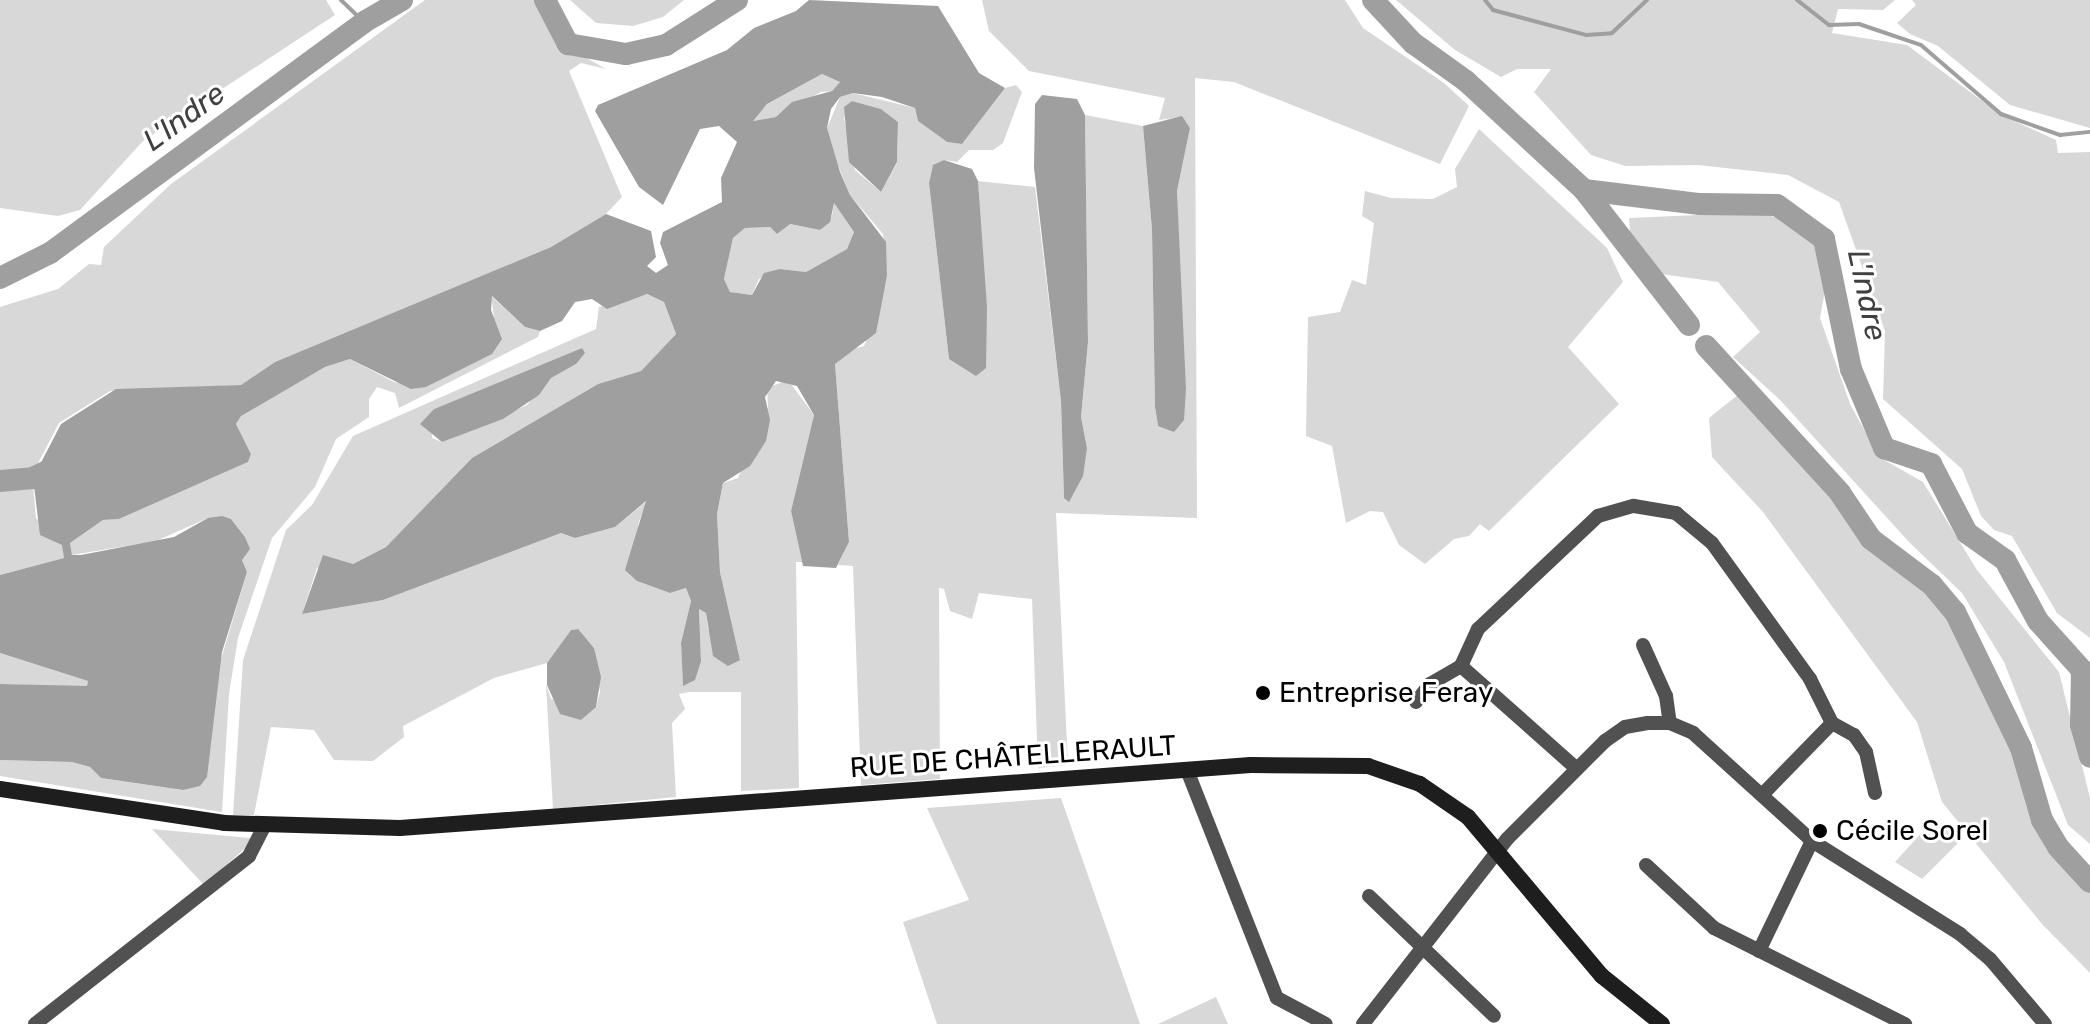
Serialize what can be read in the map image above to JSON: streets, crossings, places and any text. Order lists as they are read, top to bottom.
{
  "streets": {
    "main road": ["RUE DE CHÂTELLERAULT"]
  },
  "water": ["L'Indre"],
  "places": ["Entreprise Feray", "Cécile Sorel"]
}
